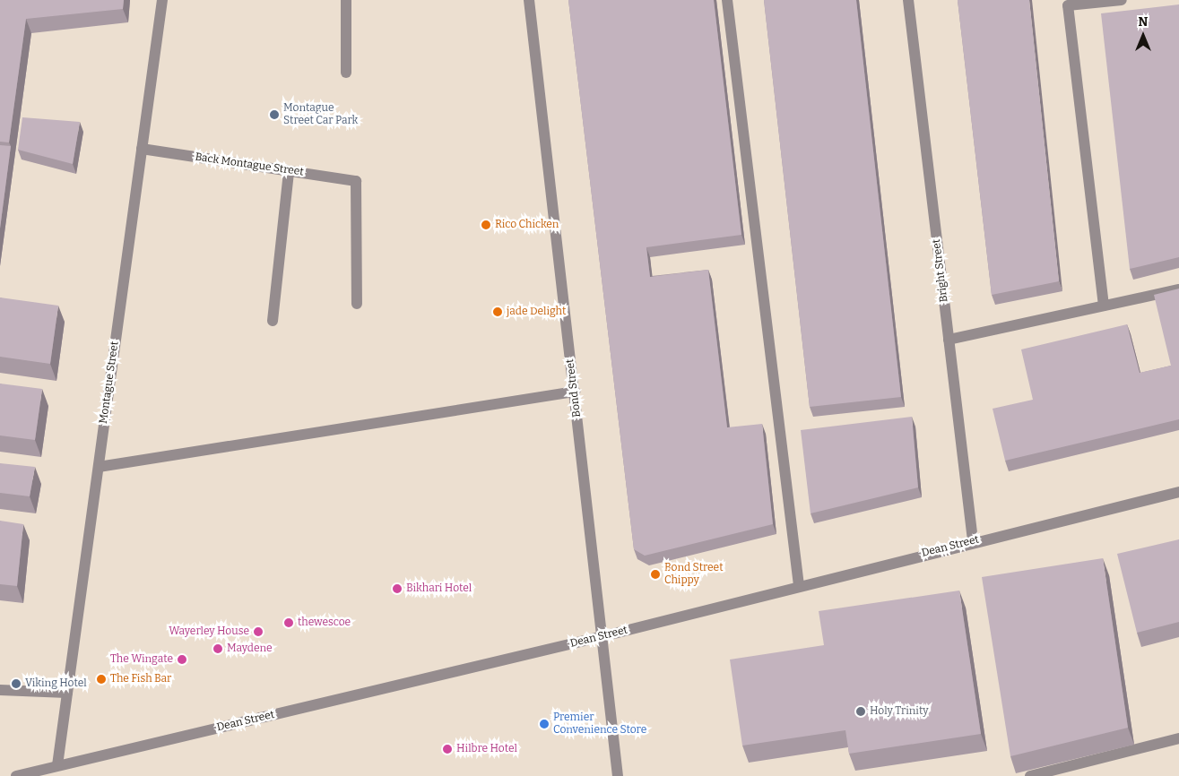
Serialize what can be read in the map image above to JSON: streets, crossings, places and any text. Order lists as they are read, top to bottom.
{
  "streets": {
    "street": [
      "Back Montague Street",
      "Bright Street",
      "Montague Street",
      "Bond Street",
      "Dean Street"
    ]
  },
  "crossings": [
    ["Back Montague Street", "Montague Street"],
    ["Bright Street", "Dean Street"],
    ["Montague Street", "Dean Street"],
    ["Bond Street", "Dean Street"]
  ],
  "places": [
    "Montague Street Car Park",
    "Rico Chicken",
    "jade Delight",
    "Bond Street Chippy",
    "Bikhari Hotel",
    "thewescoe",
    "Wayerley House",
    "Maydene",
    "The Wingate",
    "The Fish Bar",
    "Viking Hotel",
    "Holy Trinity",
    "Premier Convenience Store",
    "Hilbre Hotel"
  ],
  "north": "top"
}
